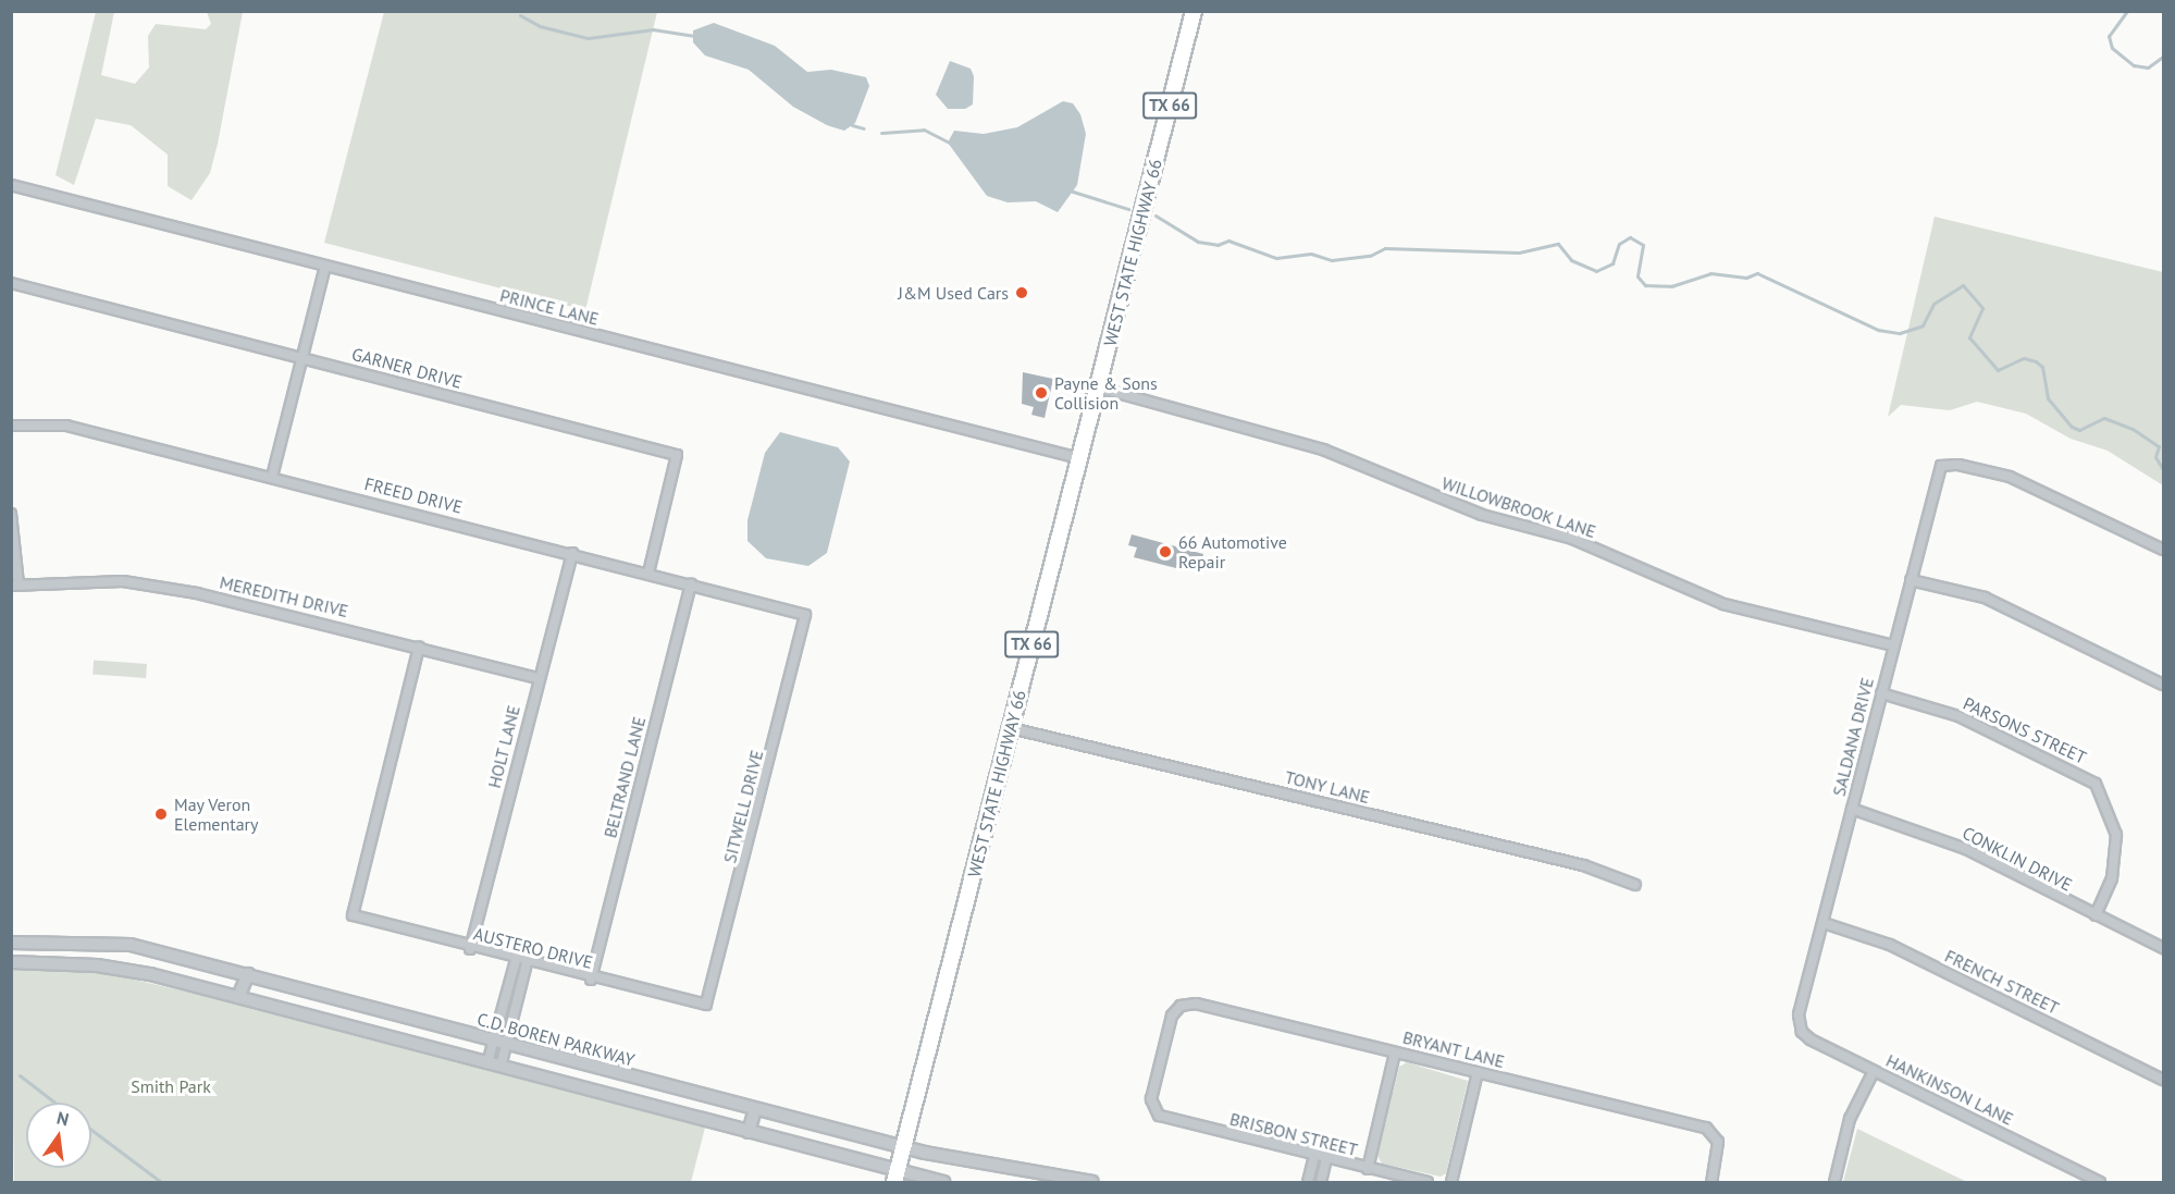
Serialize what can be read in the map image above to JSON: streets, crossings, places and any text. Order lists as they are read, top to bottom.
{
  "streets": {
    "main road": ["TX 66", "WEST STATE HIGHWAY 66"],
    "street": [
      "PRINCE LANE",
      "GARNER DRIVE",
      "FREED DRIVE",
      "WILLOWBROOK LANE",
      "MEREDITH DRIVE",
      "PARSONS STREET",
      "SALDANA DRIVE",
      "HOLT LANE",
      "BELTRAND LANE",
      "TONY LANE",
      "SITWELL DRIVE",
      "CONKLIN DRIVE",
      "AUSTERO DRIVE",
      "FRENCH STREET",
      "C.D. BOREN PARKWAY",
      "BRYANT LANE",
      "HANKINSON LANE",
      "BRISBON STREET"
    ]
  },
  "crossings": [
    ["TX 66", "WEST STATE HIGHWAY 66"],
    ["TX 66", "C.D. BOREN PARKWAY"],
    ["WEST STATE HIGHWAY 66", "PRINCE LANE"],
    ["WEST STATE HIGHWAY 66", "WILLOWBROOK LANE"],
    ["WEST STATE HIGHWAY 66", "TONY LANE"],
    ["WEST STATE HIGHWAY 66", "C.D. BOREN PARKWAY"],
    ["GARNER DRIVE", "FREED DRIVE"],
    ["FREED DRIVE", "HOLT LANE"],
    ["FREED DRIVE", "BELTRAND LANE"],
    ["FREED DRIVE", "SITWELL DRIVE"],
    ["WILLOWBROOK LANE", "SALDANA DRIVE"],
    ["MEREDITH DRIVE", "HOLT LANE"],
    ["MEREDITH DRIVE", "AUSTERO DRIVE"],
    ["PARSONS STREET", "SALDANA DRIVE"],
    ["PARSONS STREET", "CONKLIN DRIVE"],
    ["SALDANA DRIVE", "CONKLIN DRIVE"],
    ["SALDANA DRIVE", "FRENCH STREET"],
    ["SALDANA DRIVE", "HANKINSON LANE"],
    ["HOLT LANE", "AUSTERO DRIVE"],
    ["BELTRAND LANE", "AUSTERO DRIVE"],
    ["SITWELL DRIVE", "AUSTERO DRIVE"],
    ["BRYANT LANE", "BRISBON STREET"]
  ],
  "parks": ["Smith Park"],
  "places": [
    "J&M Used Cars",
    "Payne & Sons Collision",
    "66 Automotive Repair",
    "May Veron Elementary"
  ],
  "north": "top"
}
